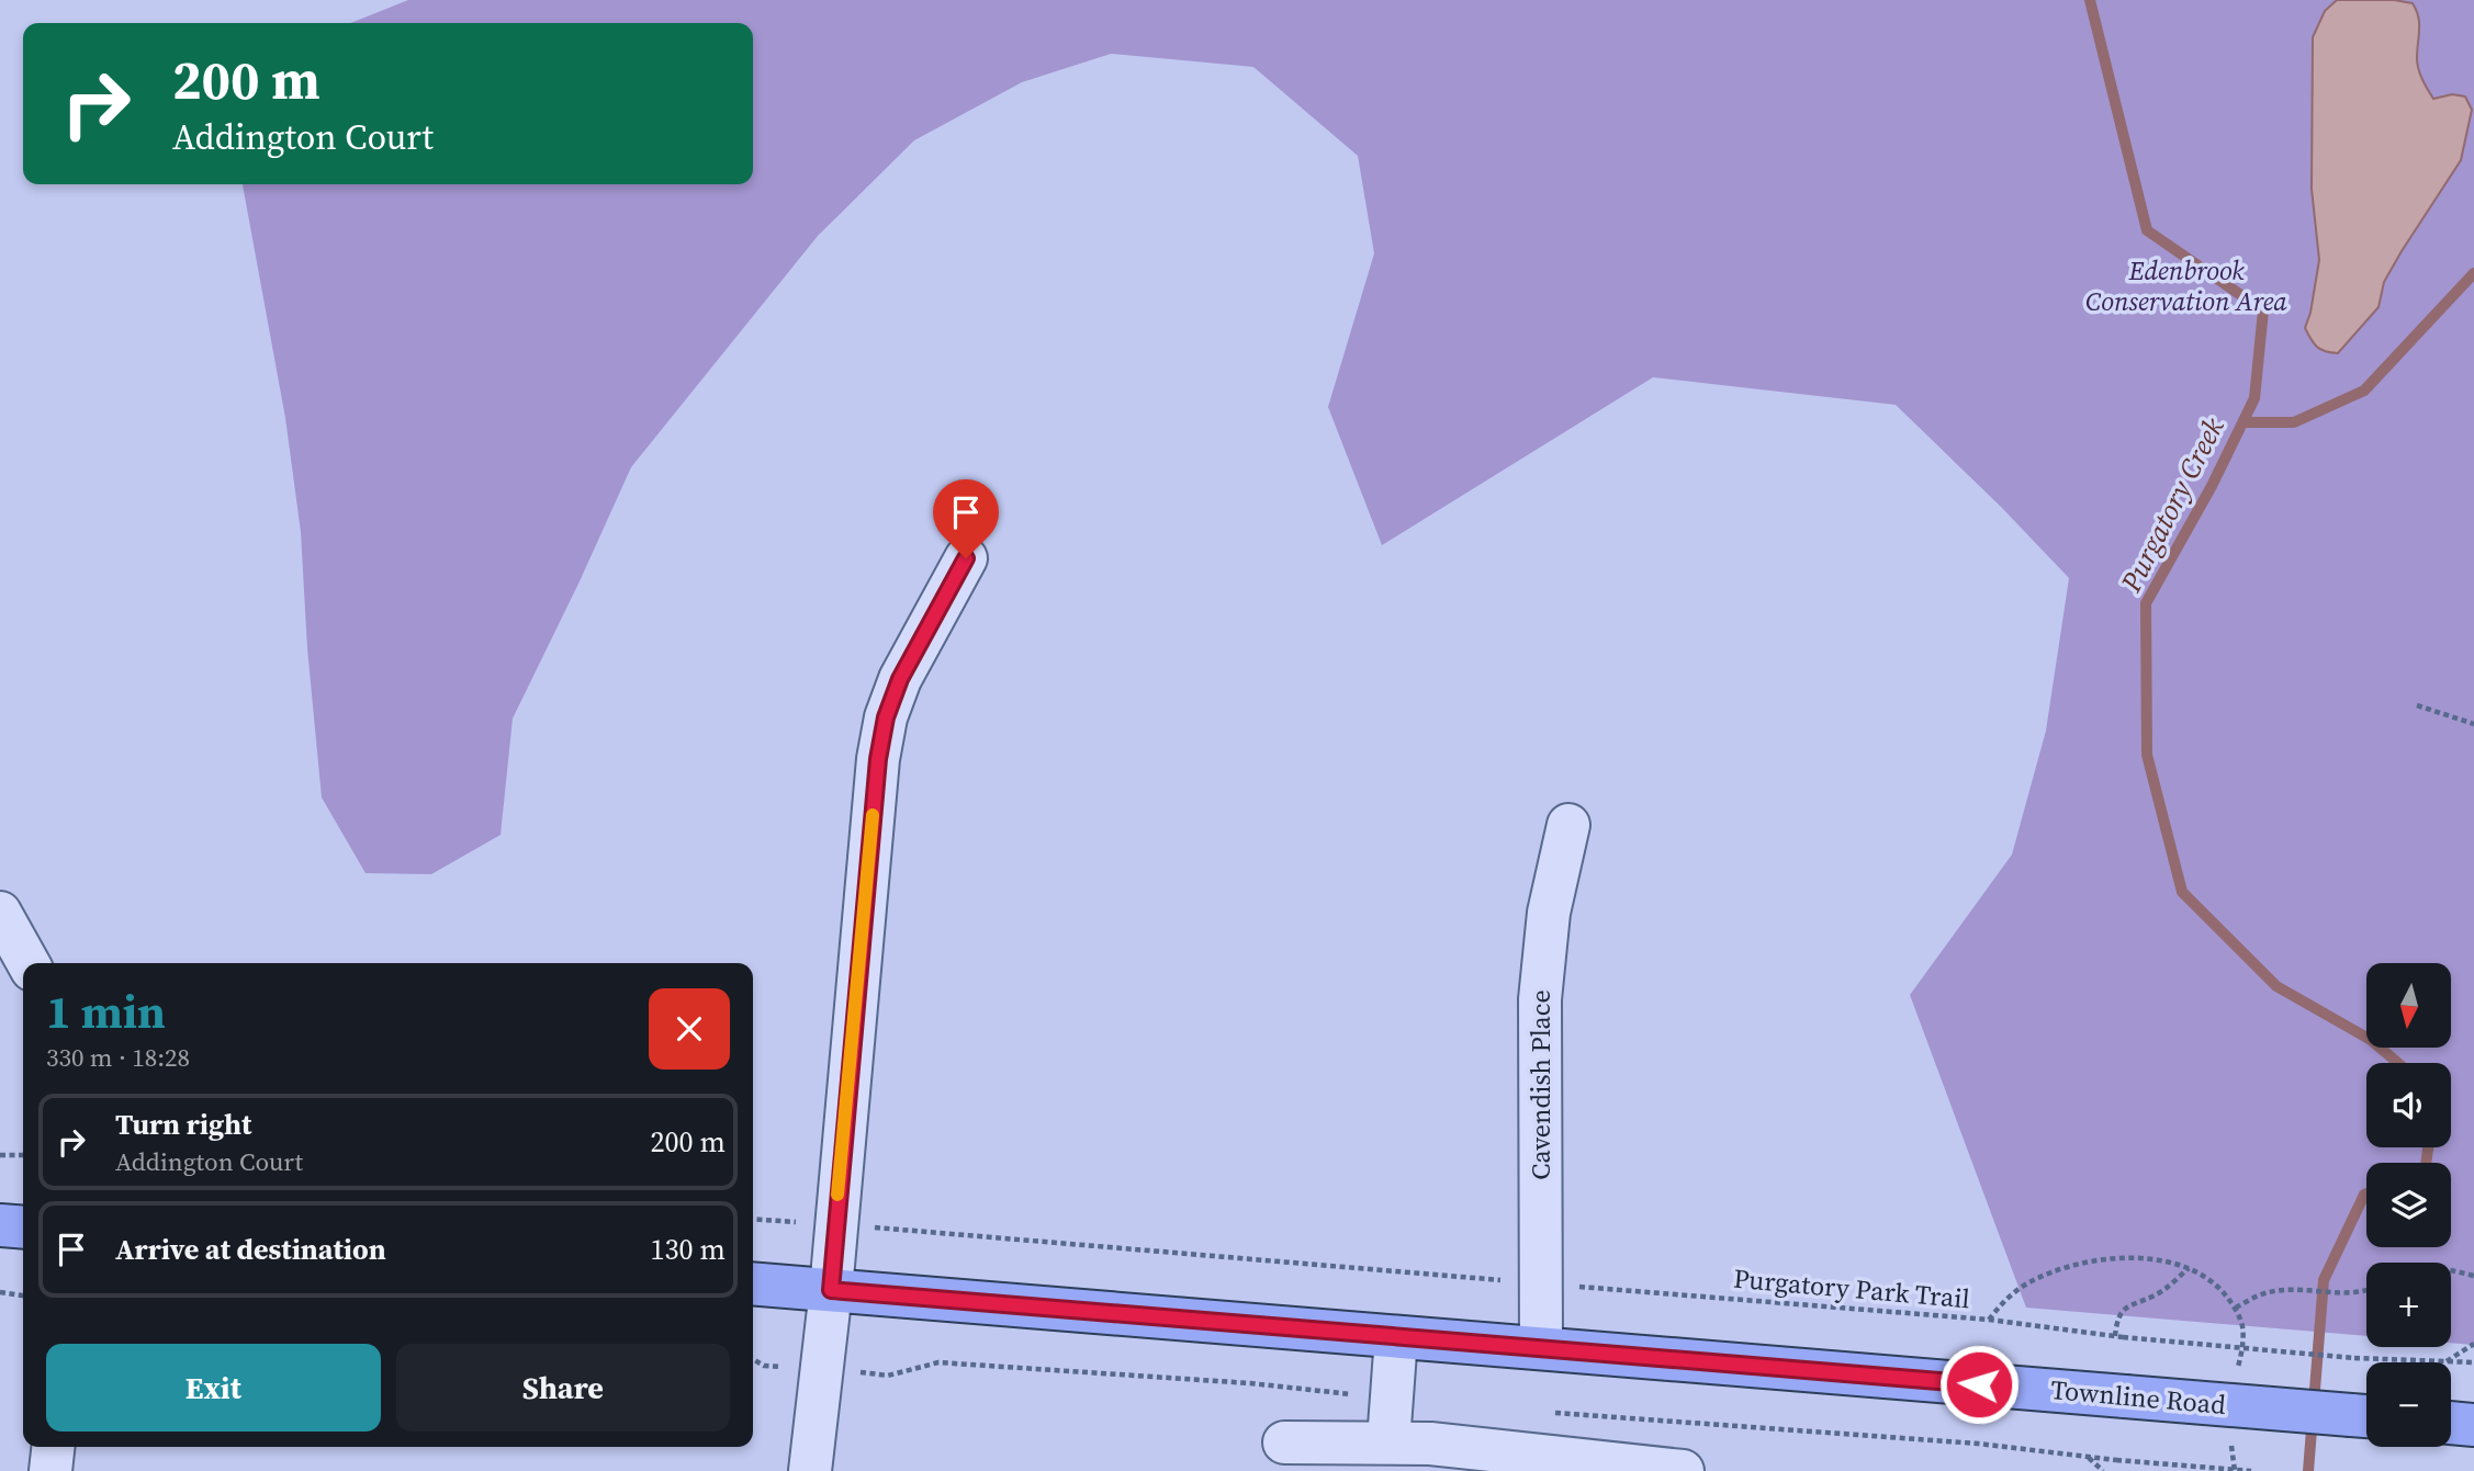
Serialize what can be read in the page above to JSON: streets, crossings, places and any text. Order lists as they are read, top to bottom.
{
  "streets": {
    "main road": ["Townline Road"],
    "street": ["Cavendish Place"],
    "path": ["Purgatory Park Trail"]
  },
  "crossings": [
    ["Cavendish Place", "Purgatory Park Trail"],
    ["Cavendish Place", "Townline Road"]
  ],
  "water": ["Purgatory Creek"],
  "parks": ["Edenbrook Conservation Area"],
  "north": "bottom",
  "page": {
    "turn": ["200 m", "Addington Court"],
    "map_buttons": ["+", "−"],
    "heading": ["1 min", "330 m · 18:28"],
    "list": [
      {
        "name": "Turn right",
        "note": "Addington Court",
        "value": "200 m"
      },
      {
        "name": "Arrive at destination",
        "value": "130 m"
      }
    ],
    "buttons": ["Exit", "Share"]
  }
}
